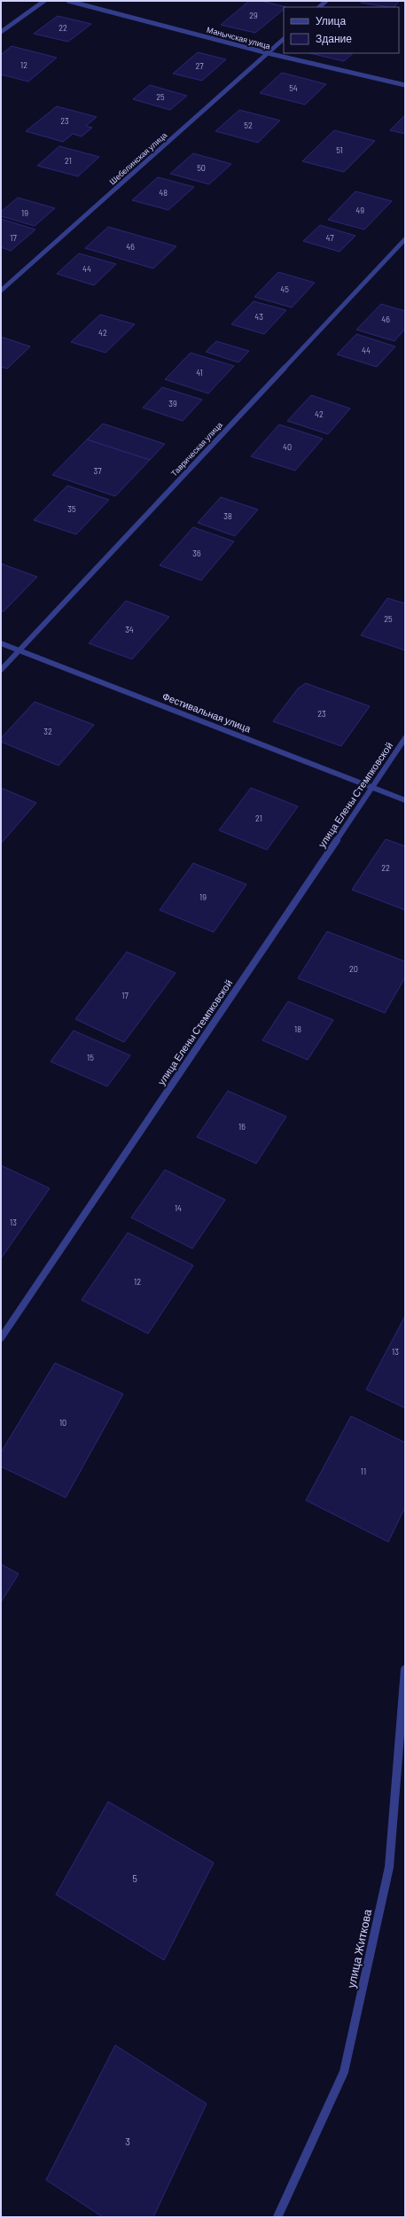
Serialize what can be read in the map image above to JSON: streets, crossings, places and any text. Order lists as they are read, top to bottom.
{
  "streets": {
    "street": [
      "Манычская улица",
      "Шебелинская улица",
      "Таврическая улица",
      "Фестивальная улица",
      "улица Елены Стемпковской",
      "улица Житкова"
    ]
  },
  "crossings": [
    ["Манычская улица", "Шебелинская улица"],
    ["Таврическая улица", "Фестивальная улица"],
    ["Фестивальная улица", "улица Елены Стемпковской"]
  ],
  "house_numbers": [
    "29",
    "22",
    "12",
    "27",
    "54",
    "25",
    "23",
    "52",
    "51",
    "21",
    "50",
    "48",
    "49",
    "19",
    "17",
    "47",
    "46",
    "44",
    "45",
    "43",
    "46",
    "42",
    "44",
    "41",
    "39",
    "42",
    "40",
    "37",
    "35",
    "38",
    "36",
    "25",
    "34",
    "23",
    "32",
    "21",
    "22",
    "19",
    "20",
    "17",
    "18",
    "15",
    "16",
    "14",
    "13",
    "12",
    "13",
    "10",
    "11",
    "5",
    "3"
  ],
  "legend": ["Улица", "Здание"]
}
